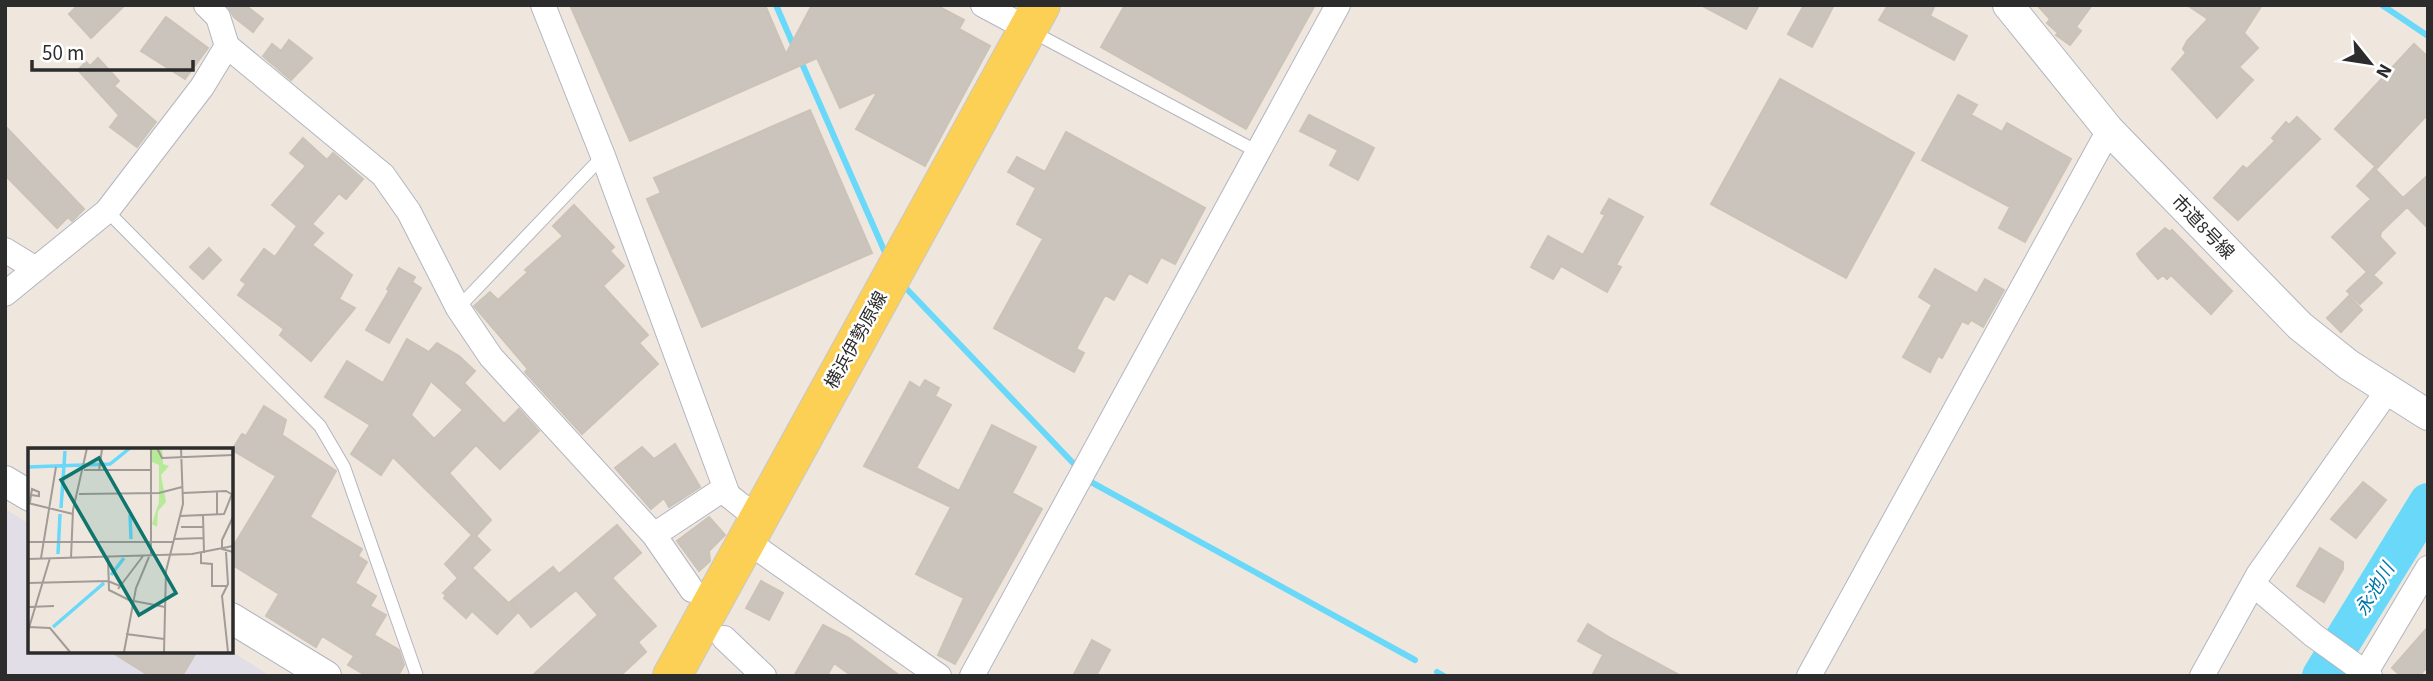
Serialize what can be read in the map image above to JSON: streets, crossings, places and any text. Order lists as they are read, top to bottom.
{
  "streets": {
    "main road": ["横浜伊勢原線"],
    "street": ["市道8号線"]
  },
  "water": ["永池川"],
  "scale_bar": "50 m",
  "north": "bottom right"
}
